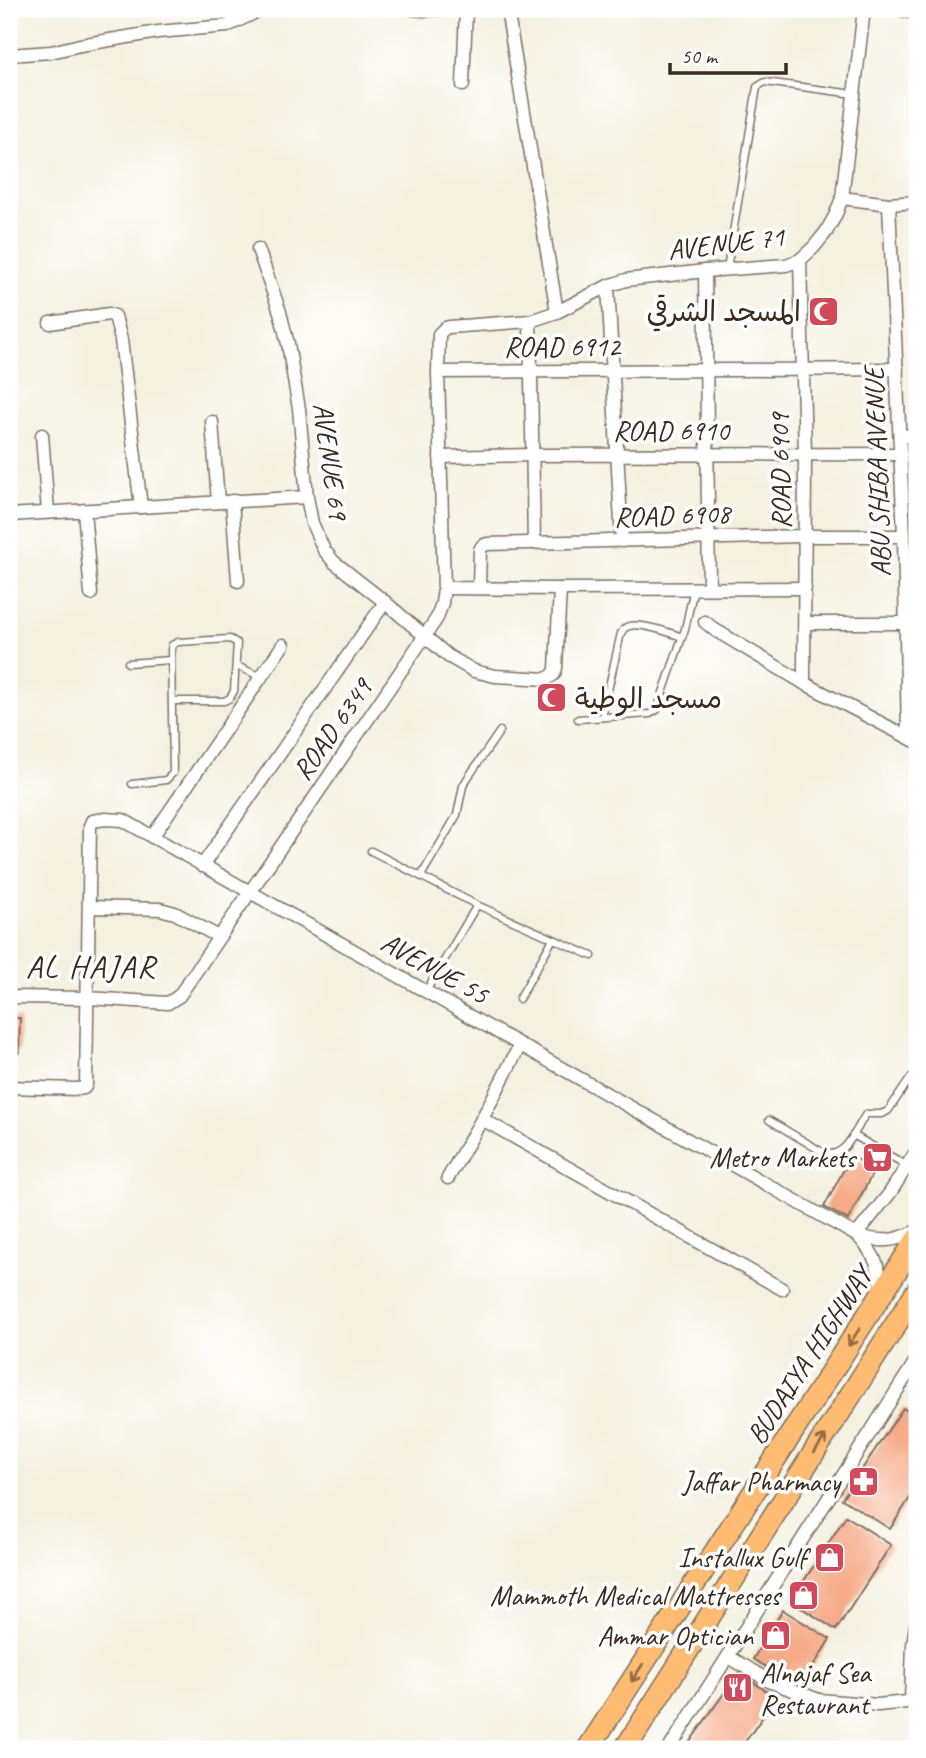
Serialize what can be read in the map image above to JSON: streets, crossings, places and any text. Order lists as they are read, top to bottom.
{
  "streets": {
    "main road": ["BUDAIYA HIGHWAY"],
    "street": [
      "AVENUE 71",
      "ROAD 6912",
      "ROAD 6910",
      "AVENUE 69",
      "ROAD 6909",
      "ABU SHIBA AVENUE",
      "ROAD 6908",
      "ROAD 6349",
      "AVENUE 55"
    ]
  },
  "crossings": [
    ["AVENUE 71", "ROAD 6912"],
    ["AVENUE 71", "ROAD 6909"],
    ["AVENUE 71", "ROAD 6349"],
    ["ROAD 6912", "ROAD 6909"],
    ["ROAD 6912", "ABU SHIBA AVENUE"],
    ["ROAD 6912", "ROAD 6349"],
    ["ROAD 6910", "ROAD 6909"],
    ["ROAD 6910", "ABU SHIBA AVENUE"],
    ["ROAD 6910", "ROAD 6349"],
    ["AVENUE 69", "ROAD 6349"],
    ["ROAD 6909", "ROAD 6908"],
    ["ABU SHIBA AVENUE", "ROAD 6908"],
    ["ROAD 6349", "AVENUE 55"],
    ["AVENUE 55", "BUDAIYA HIGHWAY"]
  ],
  "districts": ["AL HAJAR"],
  "places": {
    "mosque": ["المسجد الشرقي", "مسجد الوطية"],
    "supermarket": ["Metro Markets"],
    "pharmacy": ["Jaffar Pharmacy"],
    "shop": ["Installux Gulf", "Mammoth Medical Mattresses", "Ammar Optician"],
    "restaurant": ["Alnajaf Sea Restaurant"]
  },
  "scale_bar": "50 m"
}
